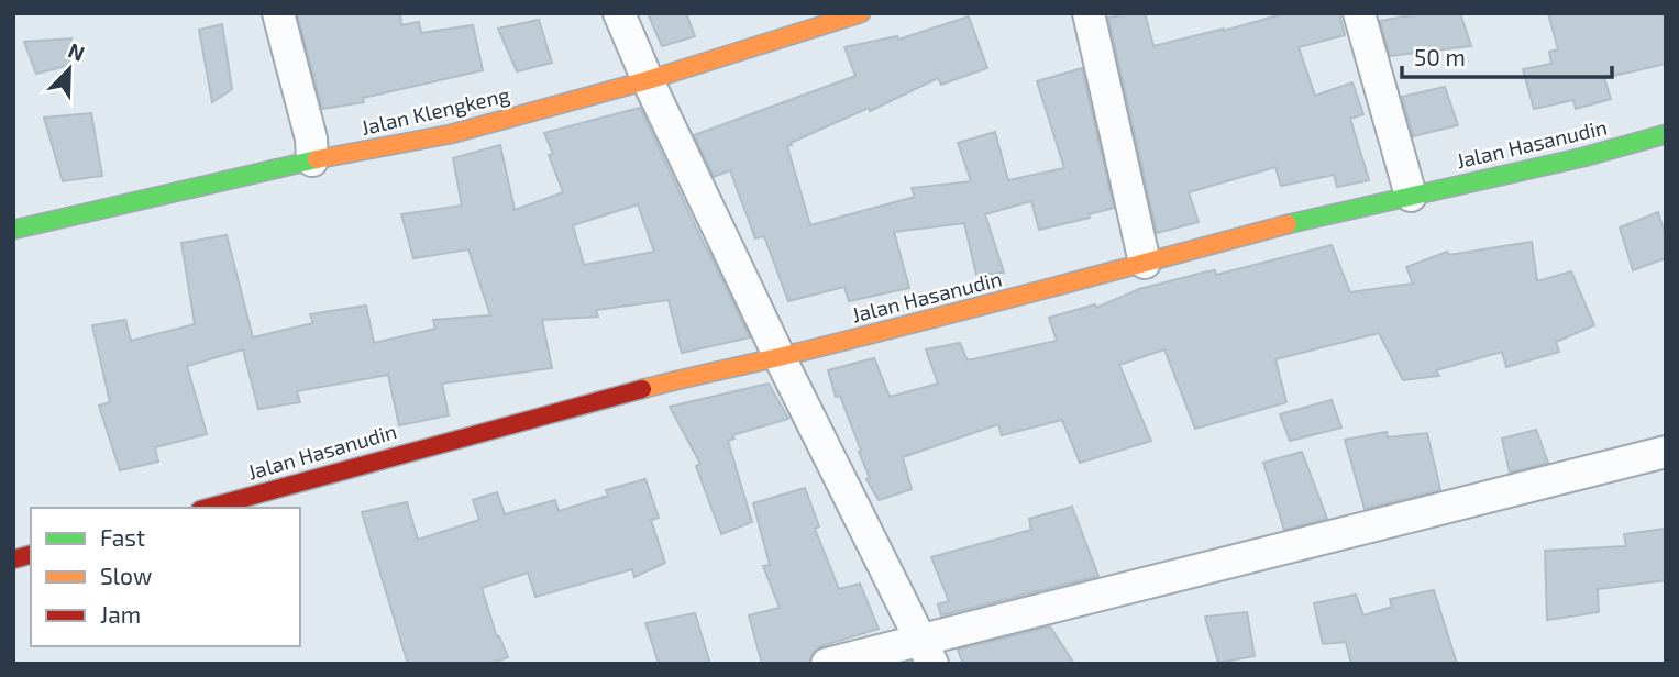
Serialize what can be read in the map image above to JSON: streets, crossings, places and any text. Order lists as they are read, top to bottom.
{
  "streets": {
    "main road": ["Jalan Klengkeng", "Jalan Hasanudin"]
  },
  "legend": ["Fast", "Slow", "Jam"],
  "scale_bar": "50 m",
  "north": "top right"
}
